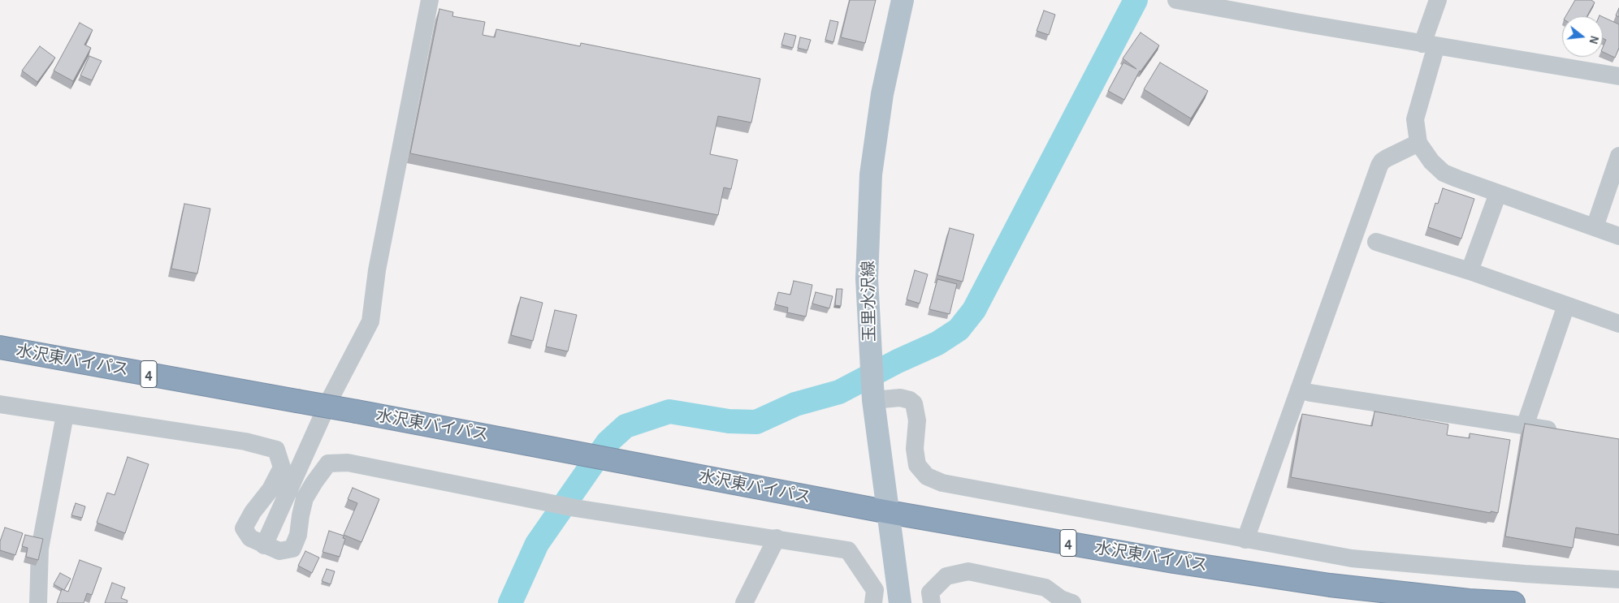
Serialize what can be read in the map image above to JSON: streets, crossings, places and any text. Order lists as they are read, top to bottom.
{
  "streets": {
    "highway": ["水沢東バイパス", "4"],
    "main road": ["玉里水沢線"]
  },
  "crossings": [
    ["玉里水沢線", "水沢東バイパス"]
  ],
  "north": "right"
}
